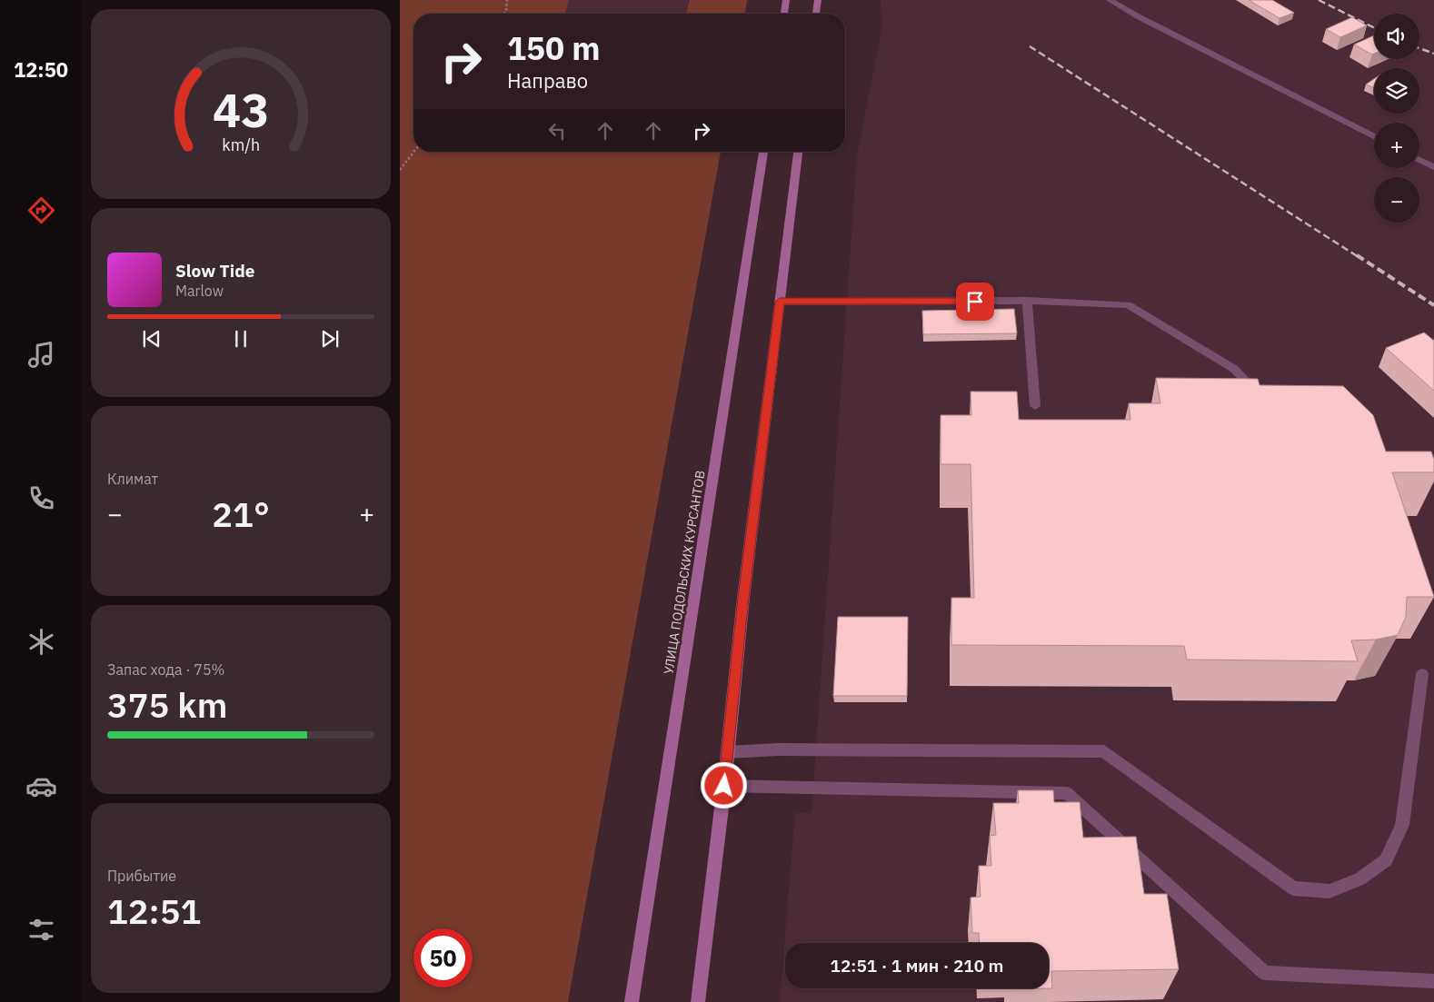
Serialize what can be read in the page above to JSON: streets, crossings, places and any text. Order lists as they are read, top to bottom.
{
  "streets": {
    "main road": ["УЛИЦА ПОДОЛЬСКИХ КУРСАНТОВ"]
  },
  "page": {
    "tabs": "12:50",
    "map_buttons": ["+", "−"],
    "turn": ["150 m", "Направо"],
    "song": ["Slow Tide", "Marlow"],
    "tile": [
      "Климат",
      ["Запас хода · 75%", "375 km"],
      ["Прибытие", "12:51"]
    ],
    "heat": ["−", "21°", "+"],
    "limit": "50",
    "trip": "12:51 · 1 мин · 210 m",
    "gauge": ["43", "km/h"]
  }
}
